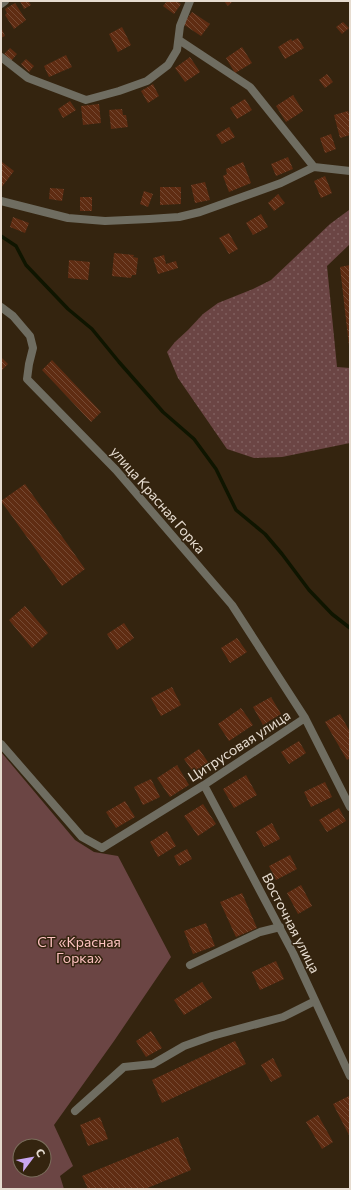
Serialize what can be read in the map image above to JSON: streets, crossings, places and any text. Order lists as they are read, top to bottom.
{
  "streets": {
    "street": ["улица Красная Горка", "Цитрусовая улица", "Восточная улица"]
  },
  "crossings": [
    ["улица Красная Горка", "Цитрусовая улица"],
    ["Цитрусовая улица", "Восточная улица"]
  ],
  "parks": ["СТ «Красная Горка»"],
  "north": "top right"
}
